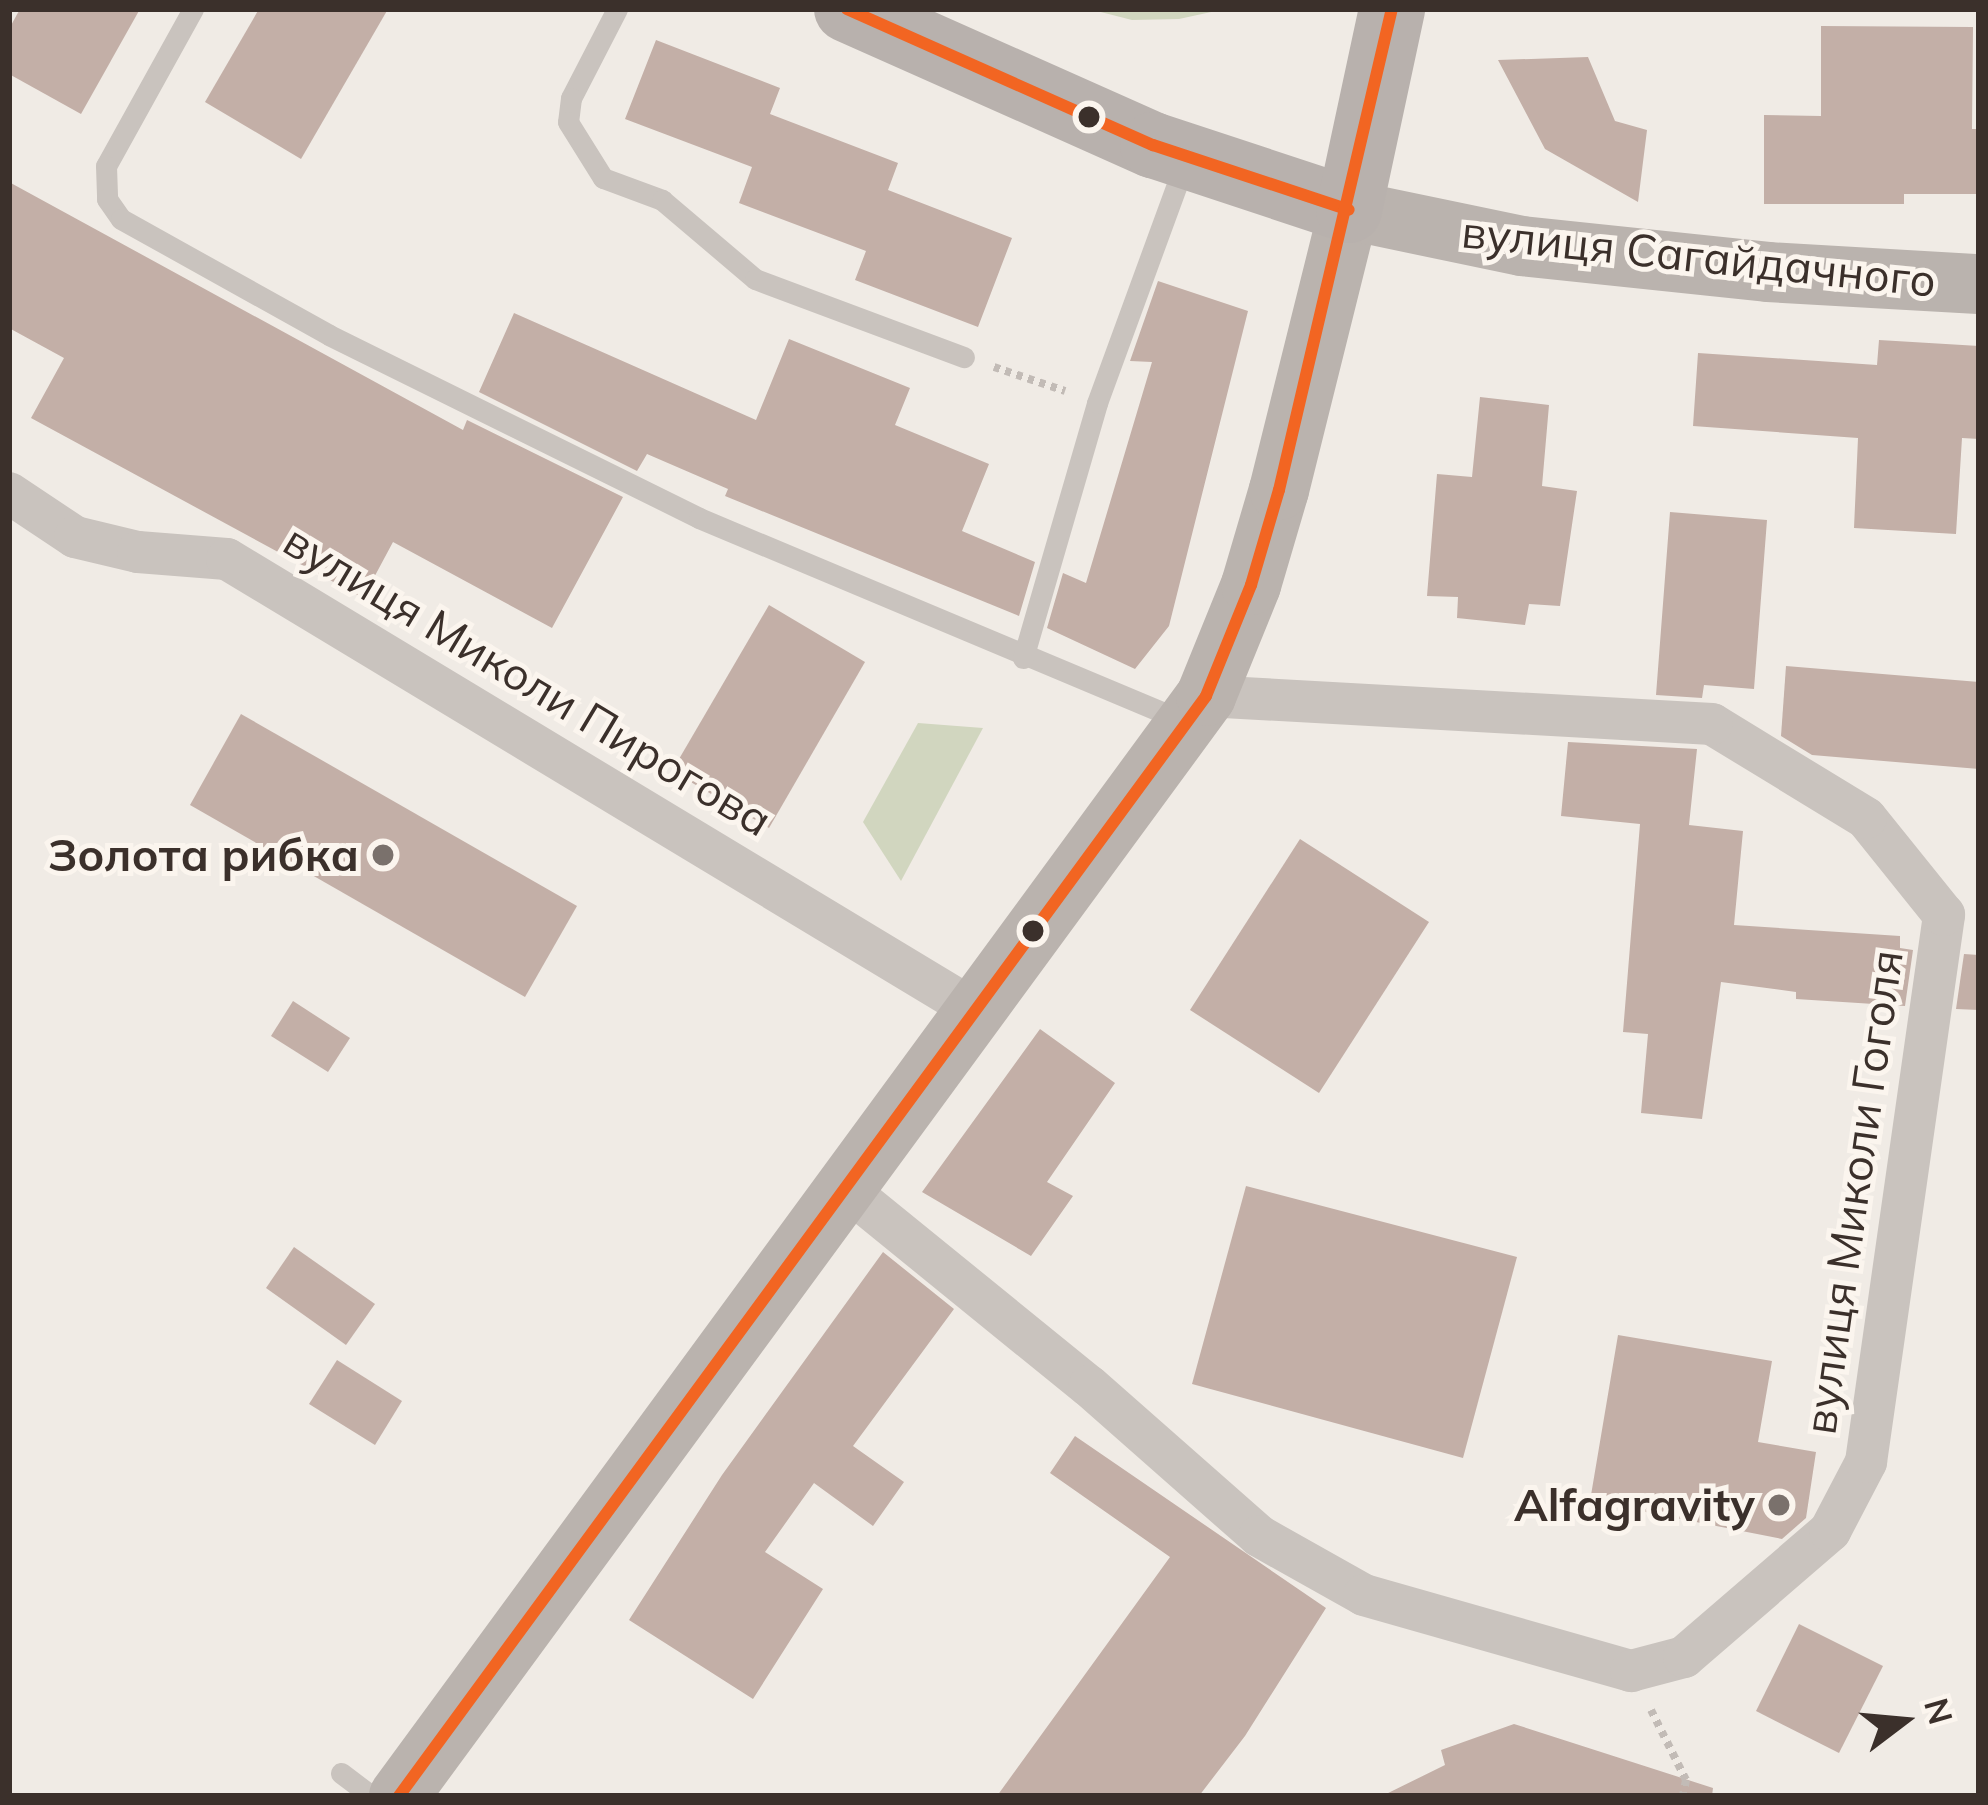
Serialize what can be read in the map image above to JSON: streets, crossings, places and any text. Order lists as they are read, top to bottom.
{
  "streets": {
    "main road": ["вулиця Сагайдачного"],
    "street": ["вулиця Миколи Пирогова", "вулиця Миколи Гоголя"]
  },
  "places": ["Золота рибка", "Alfagravity"],
  "north": "right"
}
